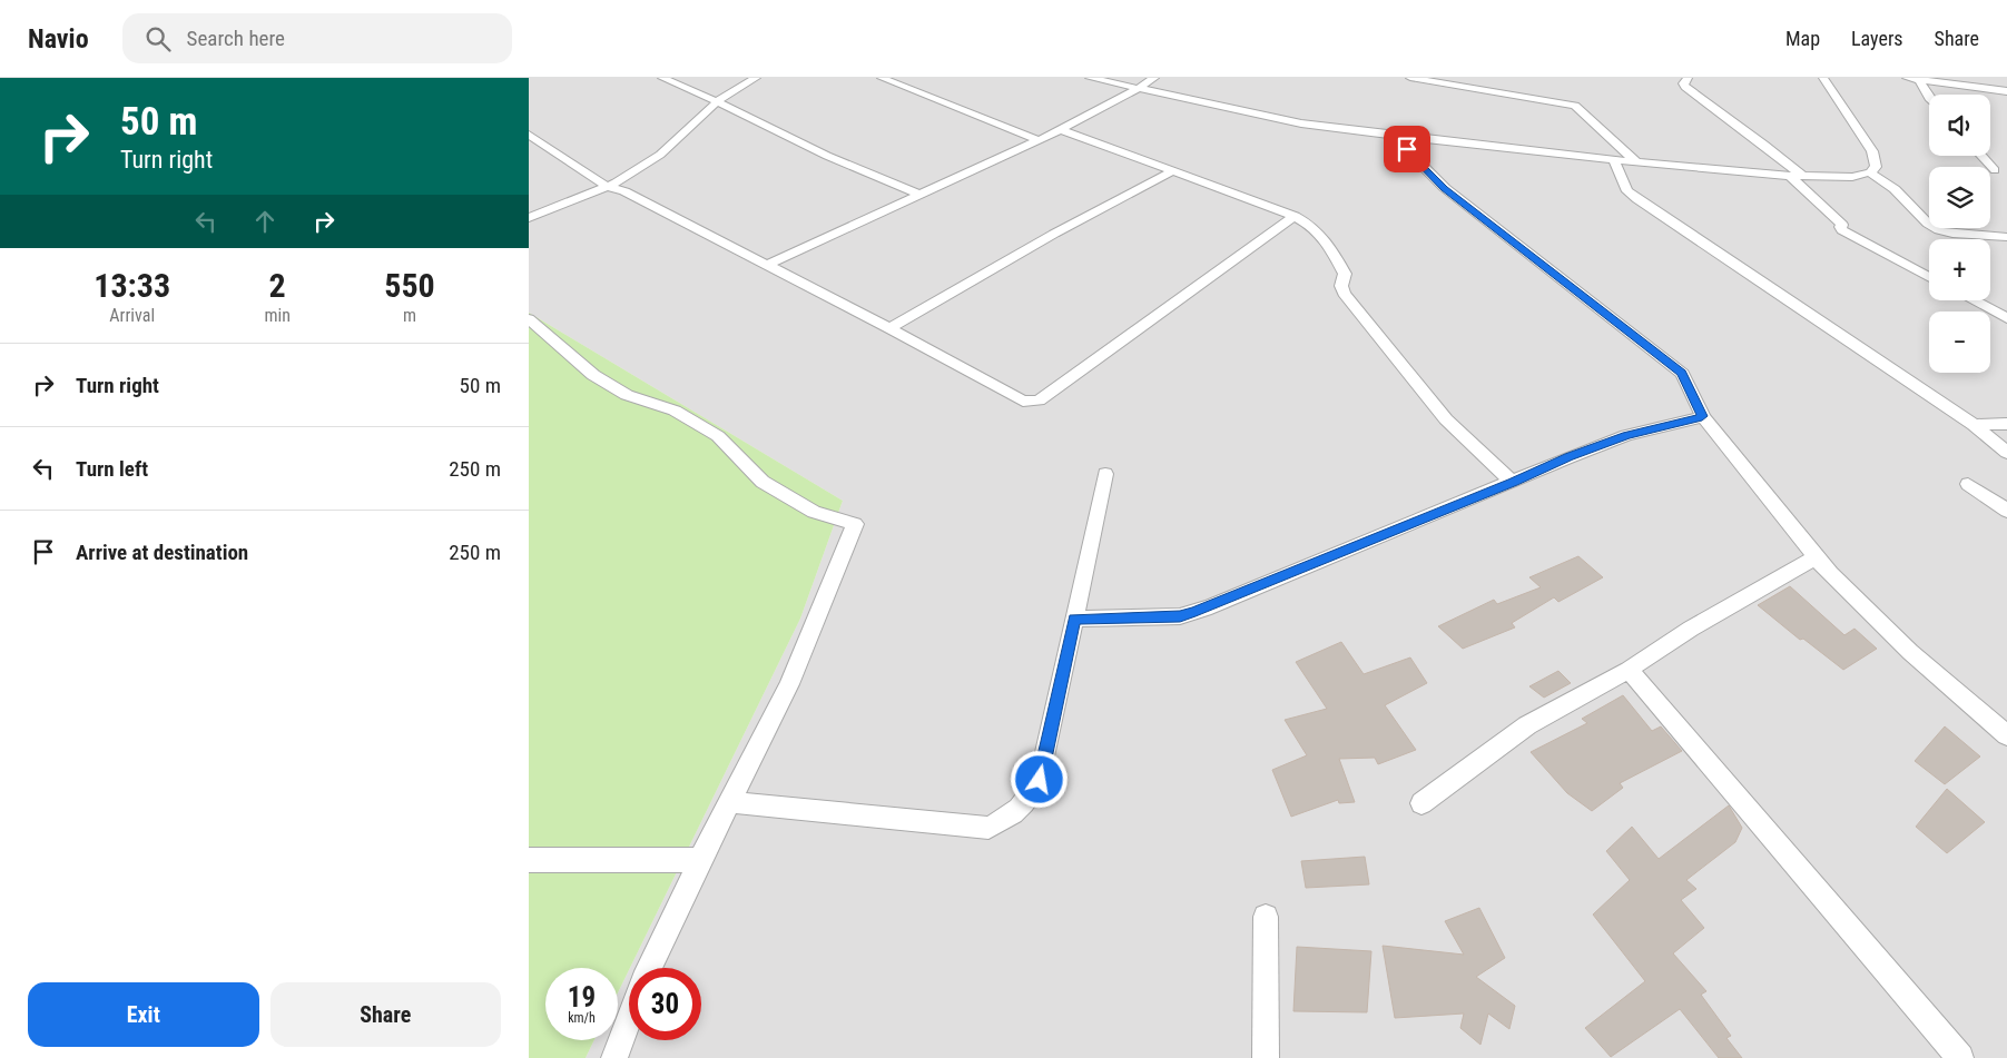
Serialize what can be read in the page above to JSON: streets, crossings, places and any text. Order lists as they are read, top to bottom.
{
  "page": {
    "header": "Navio",
    "search": "Search here",
    "nav": ["Map", "Layers", "Share"],
    "turn": ["50 m", "Turn right"],
    "map_buttons": ["+", "−"],
    "eta": [
      "13:33",
      "Arrival",
      "2",
      "min",
      "550",
      "m"
    ],
    "list": [
      {
        "name": "Turn right",
        "value": "50 m"
      },
      {
        "name": "Turn left",
        "value": "250 m"
      },
      {
        "name": "Arrive at destination",
        "value": "250 m"
      }
    ],
    "speed": "19 km/h",
    "limit": "30",
    "buttons": ["Exit", "Share"]
  }
}
